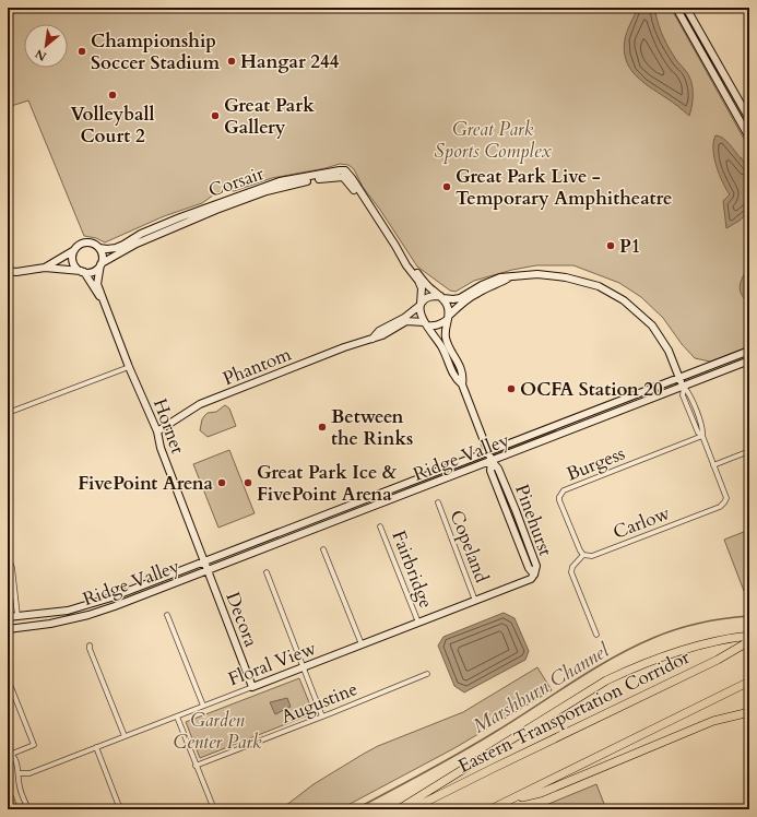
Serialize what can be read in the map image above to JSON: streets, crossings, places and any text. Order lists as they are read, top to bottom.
{
  "streets": {
    "highway": ["Eastern Transportation Corridor"],
    "street": [
      "Corsair",
      "Phantom",
      "Hornet",
      "Ridge Valley",
      "Burgess",
      "Pinehurst",
      "Carlow",
      "Copeland",
      "Fairbridge",
      "Decora",
      "Floral View",
      "Augustine"
    ]
  },
  "crossings": [
    ["Corsair", "Phantom"],
    ["Corsair", "Hornet"],
    ["Phantom", "Hornet"],
    ["Hornet", "Ridge Valley"],
    ["Hornet", "Decora"],
    ["Ridge Valley", "Pinehurst"],
    ["Ridge Valley", "Carlow"],
    ["Ridge Valley", "Decora"],
    ["Burgess", "Carlow"],
    ["Pinehurst", "Floral View"],
    ["Copeland", "Floral View"],
    ["Fairbridge", "Floral View"],
    ["Decora", "Floral View"]
  ],
  "water": ["Marshburn Channel"],
  "parks": ["Great Park Sports Complex", "Garden Center Park"],
  "places": [
    "Championship Soccer Stadium",
    "Hangar 244",
    "Volleyball Court 2",
    "Great Park Gallery",
    "Great Park Live - Temporary Amphitheatre",
    "P1",
    "OCFA Station 20",
    "Between the Rinks",
    "FivePoint Arena",
    "Great Park Ice & FivePoint Arena"
  ],
  "north": "bottom left"
}
